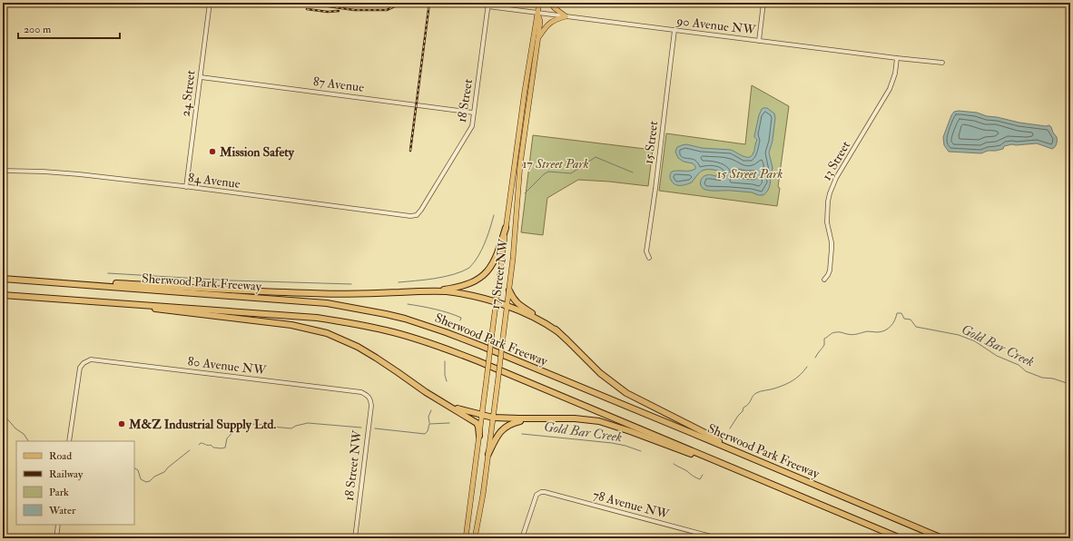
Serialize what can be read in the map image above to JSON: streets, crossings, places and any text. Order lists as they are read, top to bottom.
{
  "streets": {
    "highway": ["Sherwood Park Freeway"],
    "main road": ["17 Street NW"],
    "street": [
      "90 Avenue NW",
      "87 Avenue",
      "24 Street",
      "18 Street",
      "15 Street",
      "13 Street",
      "84 Avenue",
      "80 Avenue NW",
      "18 Street NW",
      "78 Avenue NW"
    ]
  },
  "crossings": [
    ["90 Avenue NW", "18 Street"],
    ["90 Avenue NW", "15 Street"],
    ["90 Avenue NW", "13 Street"],
    ["90 Avenue NW", "17 Street NW"],
    ["87 Avenue", "24 Street"],
    ["87 Avenue", "18 Street"],
    ["24 Street", "84 Avenue"],
    ["18 Street", "84 Avenue"],
    ["80 Avenue NW", "18 Street NW"]
  ],
  "water": ["Gold Bar Creek"],
  "parks": ["17 Street Park", "15 Street Park"],
  "places": ["Mission Safety", "M&Z Industrial Supply Ltd."],
  "legend": [
    "Road",
    "Railway",
    "Park",
    "Water"
  ],
  "scale_bar": "200 m"
}
